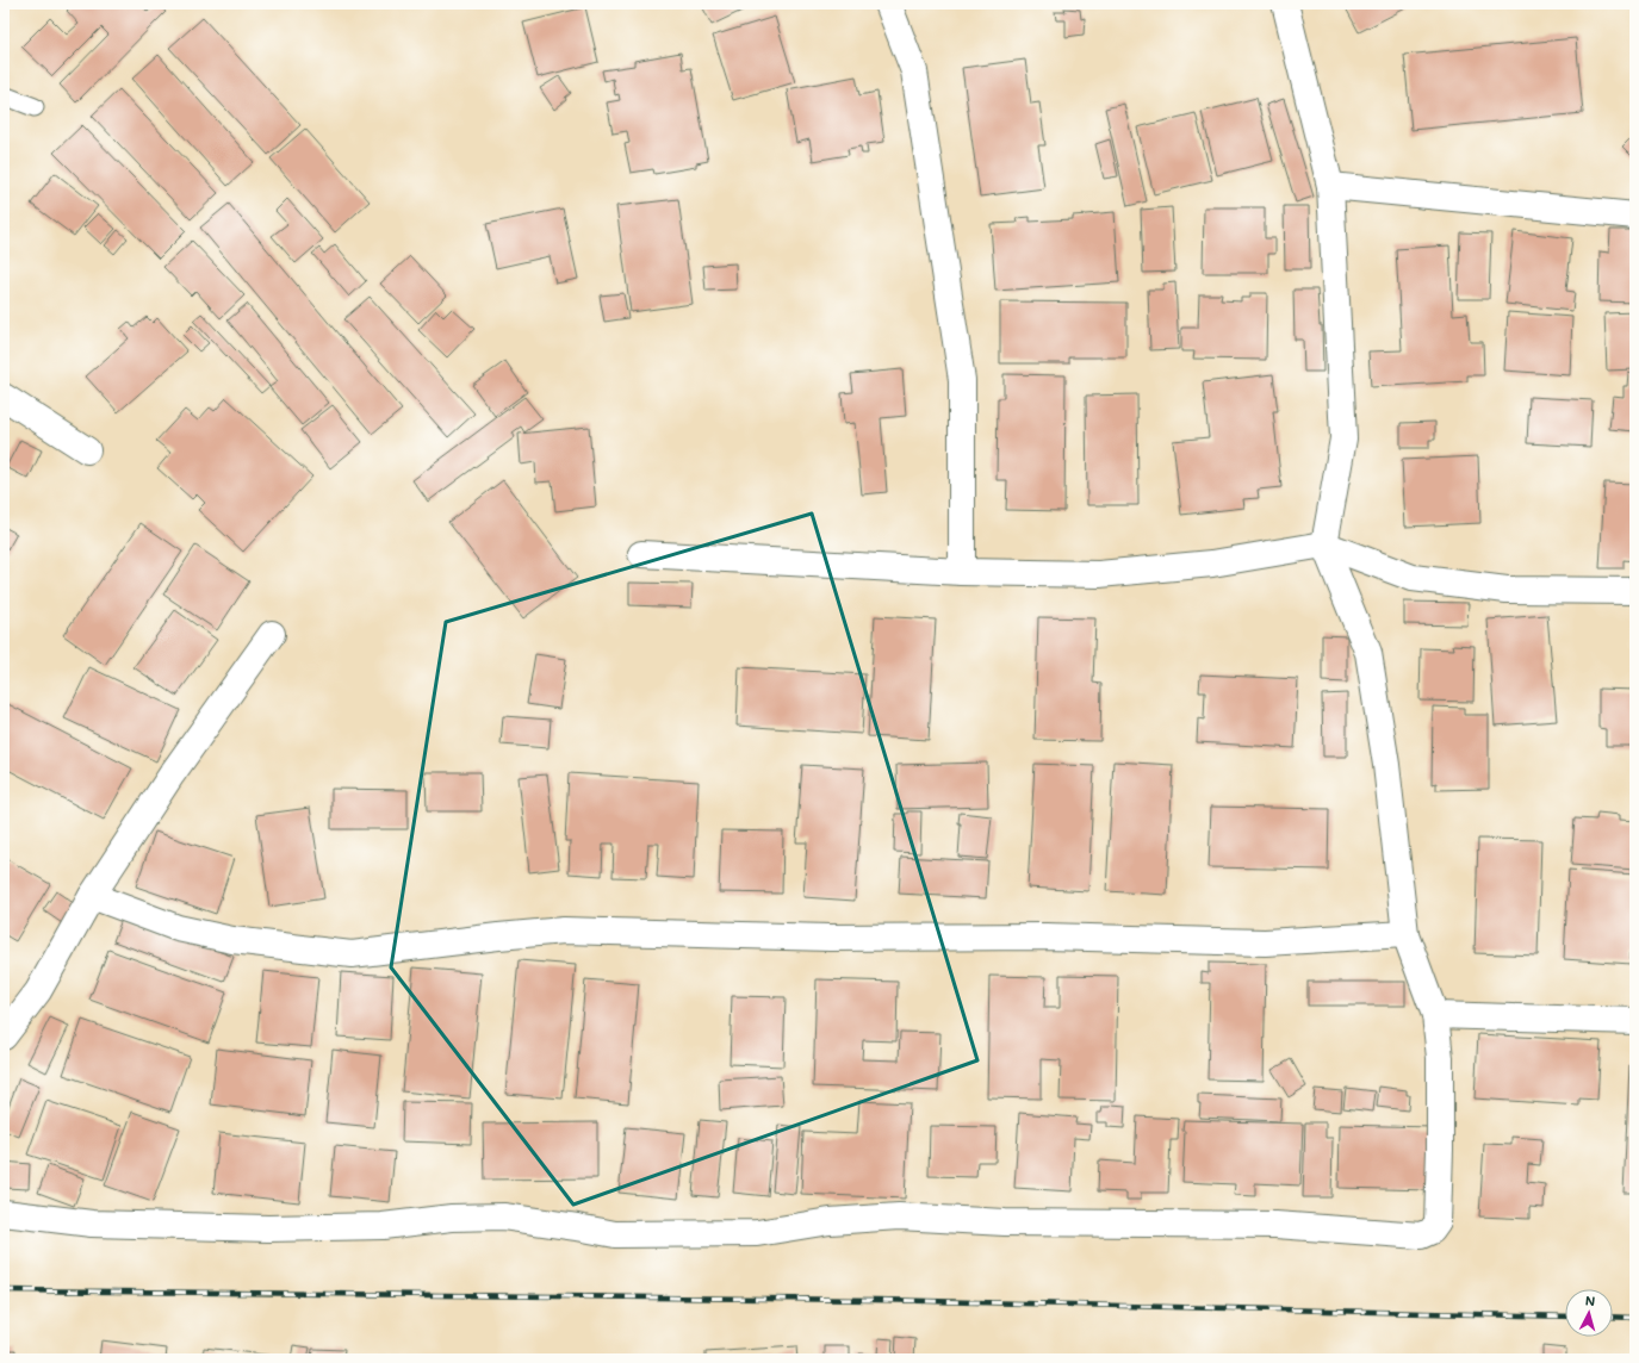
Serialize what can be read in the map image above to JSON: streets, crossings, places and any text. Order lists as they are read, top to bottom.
{
  "north": "top"
}
